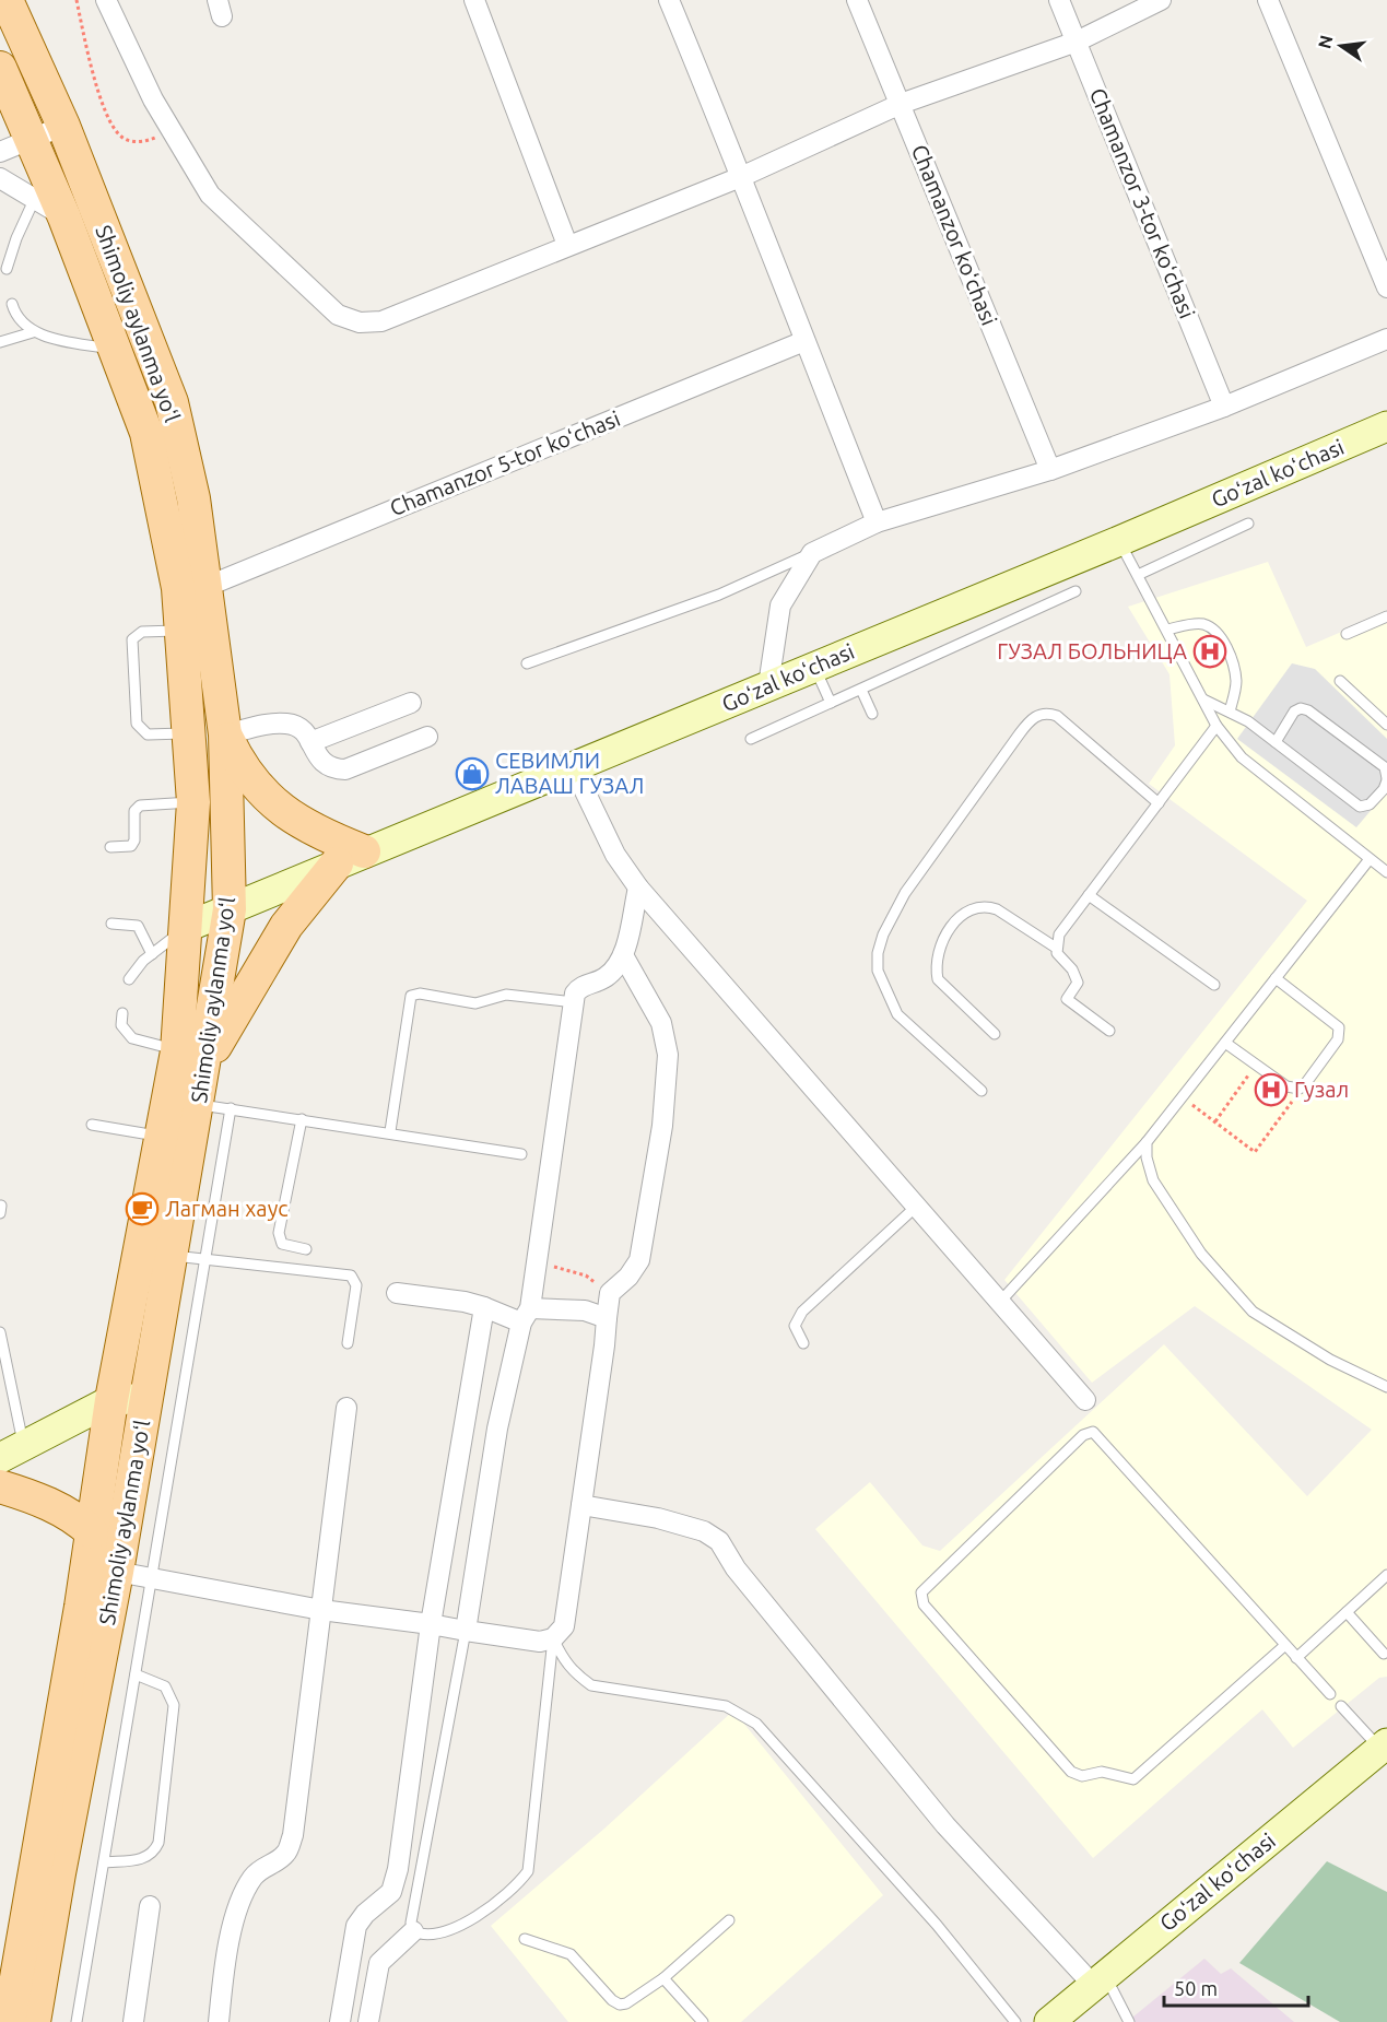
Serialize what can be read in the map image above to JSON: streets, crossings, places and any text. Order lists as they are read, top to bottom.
{
  "streets": {
    "main road": ["Shimoliy aylanma yoʻl", "Goʻzal koʻchasi"],
    "street": ["Chamanzor 3-tor koʻchasi", "Chamanzor koʻchasi", "Chamanzor 5-tor koʻchasi"]
  },
  "crossings": [
    ["Shimoliy aylanma yoʻl", "Chamanzor 5-tor koʻchasi"],
    ["Shimoliy aylanma yoʻl", "Goʻzal koʻchasi"]
  ],
  "places": {
    "hospital": ["ГУЗАЛ БОЛЬНИЦА", "Гузал"],
    "shop": ["СЕВИМЛИ ЛАВАШ ГУЗАЛ"],
    "cafe": ["Лагман хаус"]
  },
  "scale_bar": "50 m",
  "north": "left"
}
